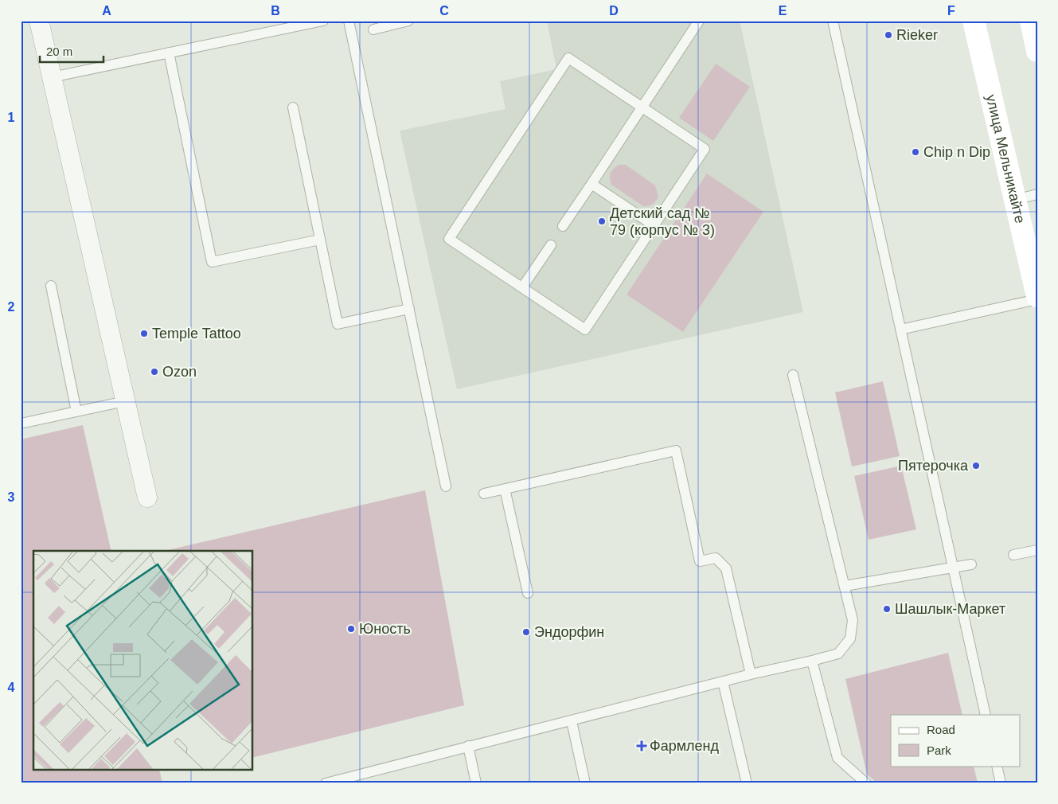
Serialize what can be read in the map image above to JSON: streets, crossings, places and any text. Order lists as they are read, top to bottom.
{
  "streets": {
    "main road": ["улица Мельникайте"]
  },
  "places": {
    "other": [
      "Rieker",
      "Chip n Dip",
      "Детский сад № 79 (корпус № 3)",
      "Temple Tattoo",
      "Ozon",
      "Пятерочка",
      "Шашлык-Маркет",
      "Юность",
      "Эндорфин"
    ],
    "health": ["Фармленд"]
  },
  "legend": ["Road", "Park"],
  "scale_bar": "20 m",
  "grid": {
    "columns": [
      "A",
      "B",
      "C",
      "D",
      "E",
      "F"
    ],
    "rows": [
      "1",
      "2",
      "3",
      "4"
    ]
  }
}
